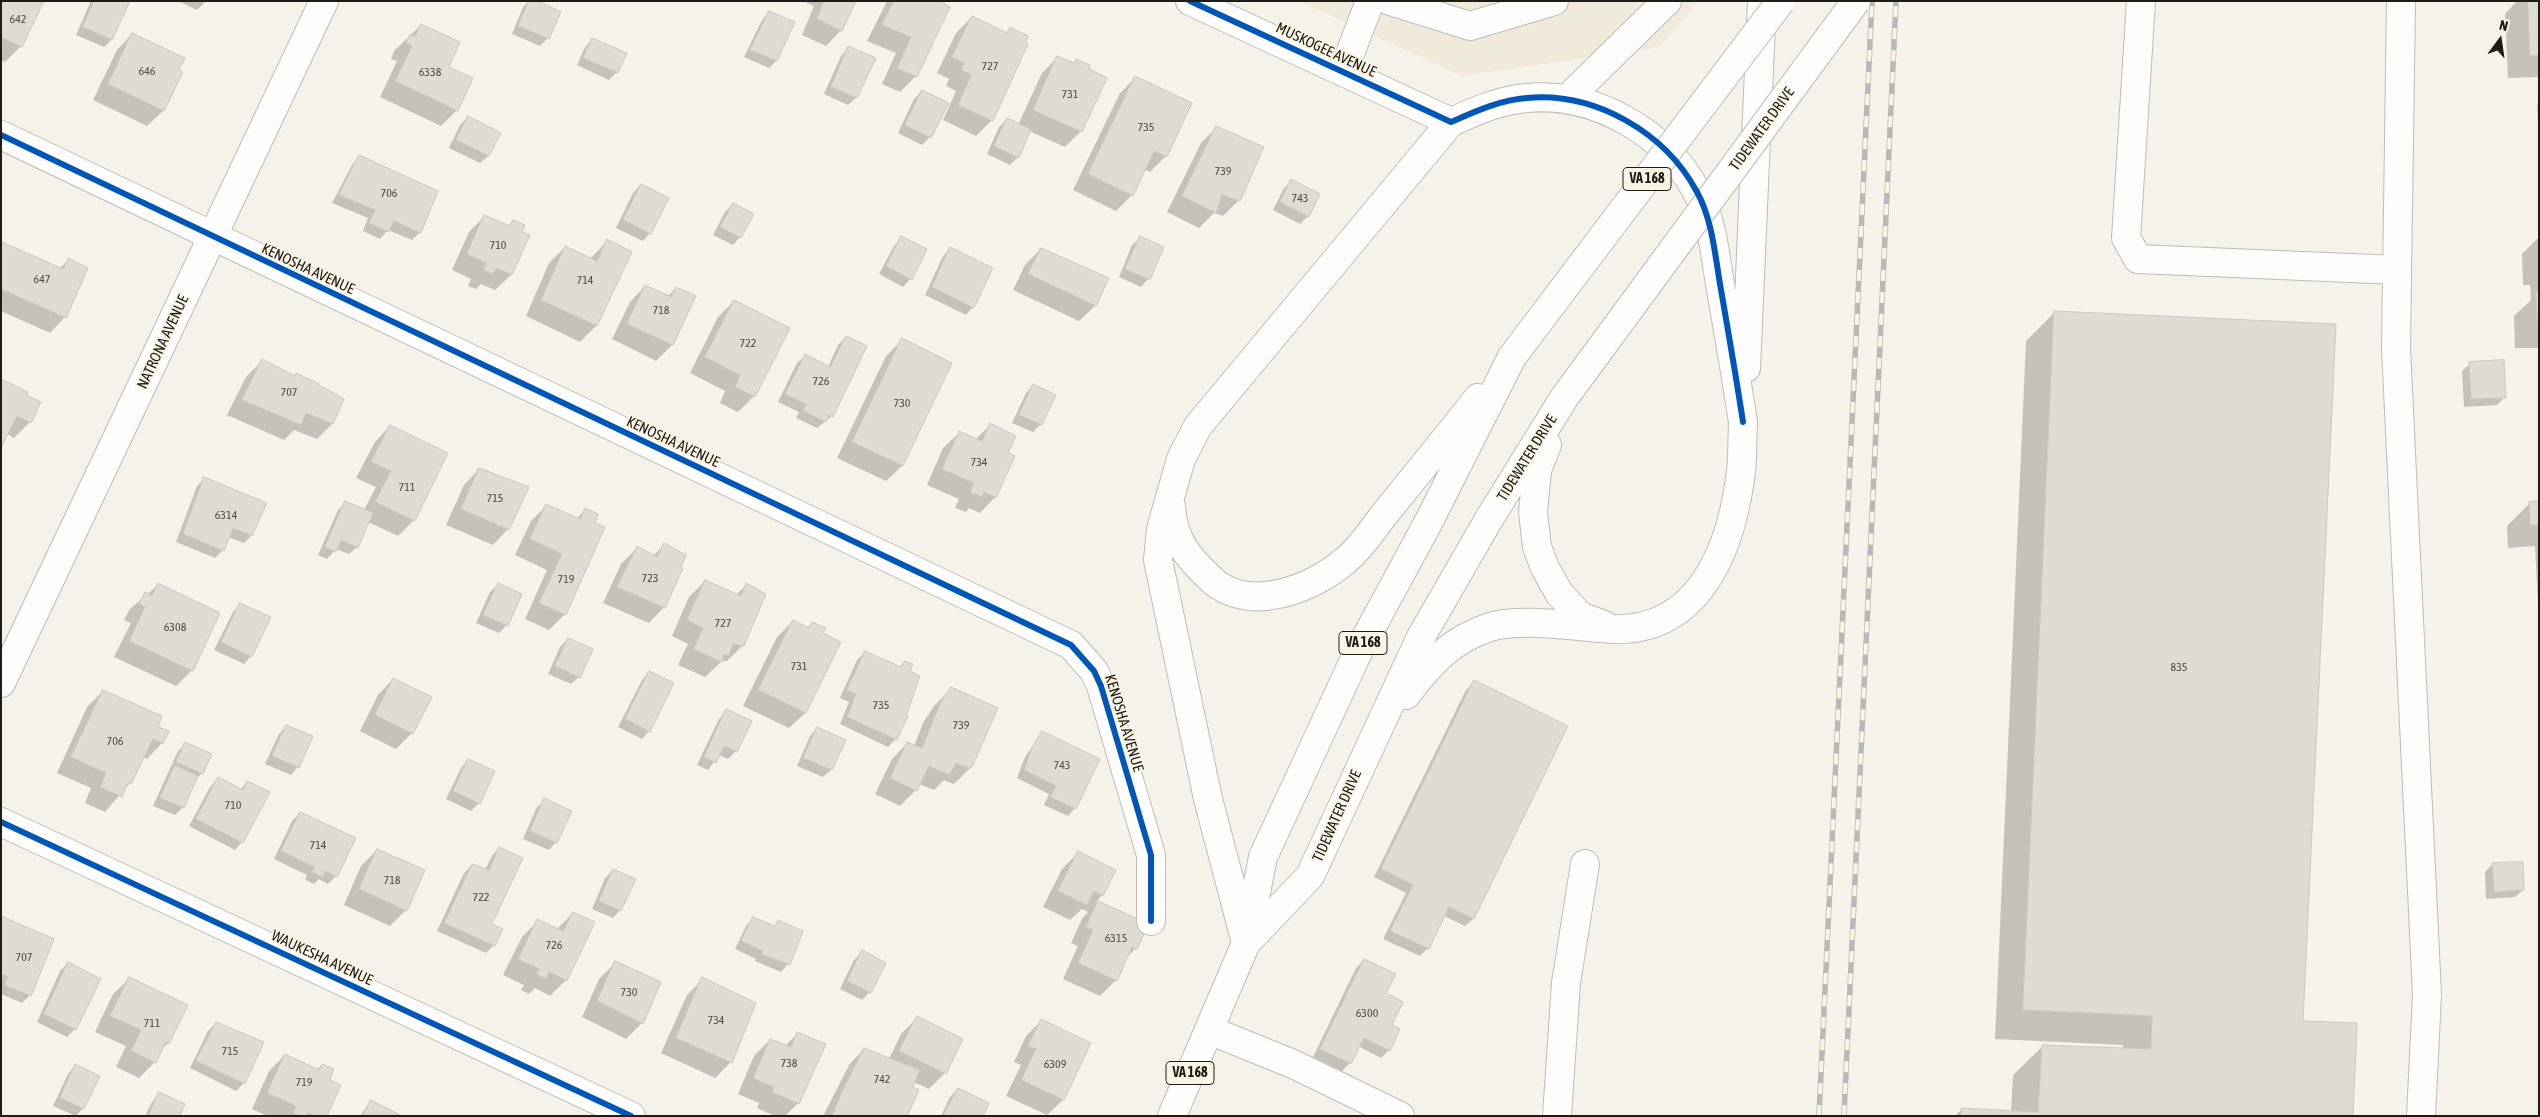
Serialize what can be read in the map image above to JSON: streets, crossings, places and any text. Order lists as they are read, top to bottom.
{
  "streets": {
    "main road": [
      "MUSKOGEE AVENUE",
      "TIDEWATER DRIVE",
      "VA 168",
      "KENOSHA AVENUE",
      "NATRONA AVENUE",
      "WAUKESHA AVENUE"
    ]
  },
  "crossings": [
    ["KENOSHA AVENUE", "NATRONA AVENUE"]
  ],
  "house_numbers": [
    "642",
    "727",
    "646",
    "6338",
    "731",
    "735",
    "739",
    "706",
    "743",
    "710",
    "647",
    "714",
    "718",
    "722",
    "726",
    "707",
    "730",
    "734",
    "711",
    "715",
    "6314",
    "723",
    "719",
    "727",
    "6308",
    "731",
    "835",
    "735",
    "739",
    "706",
    "743",
    "710",
    "714",
    "718",
    "722",
    "6315",
    "726",
    "707",
    "730",
    "6300",
    "734",
    "711",
    "715",
    "738",
    "6309",
    "742",
    "719"
  ],
  "north": "top"
}
